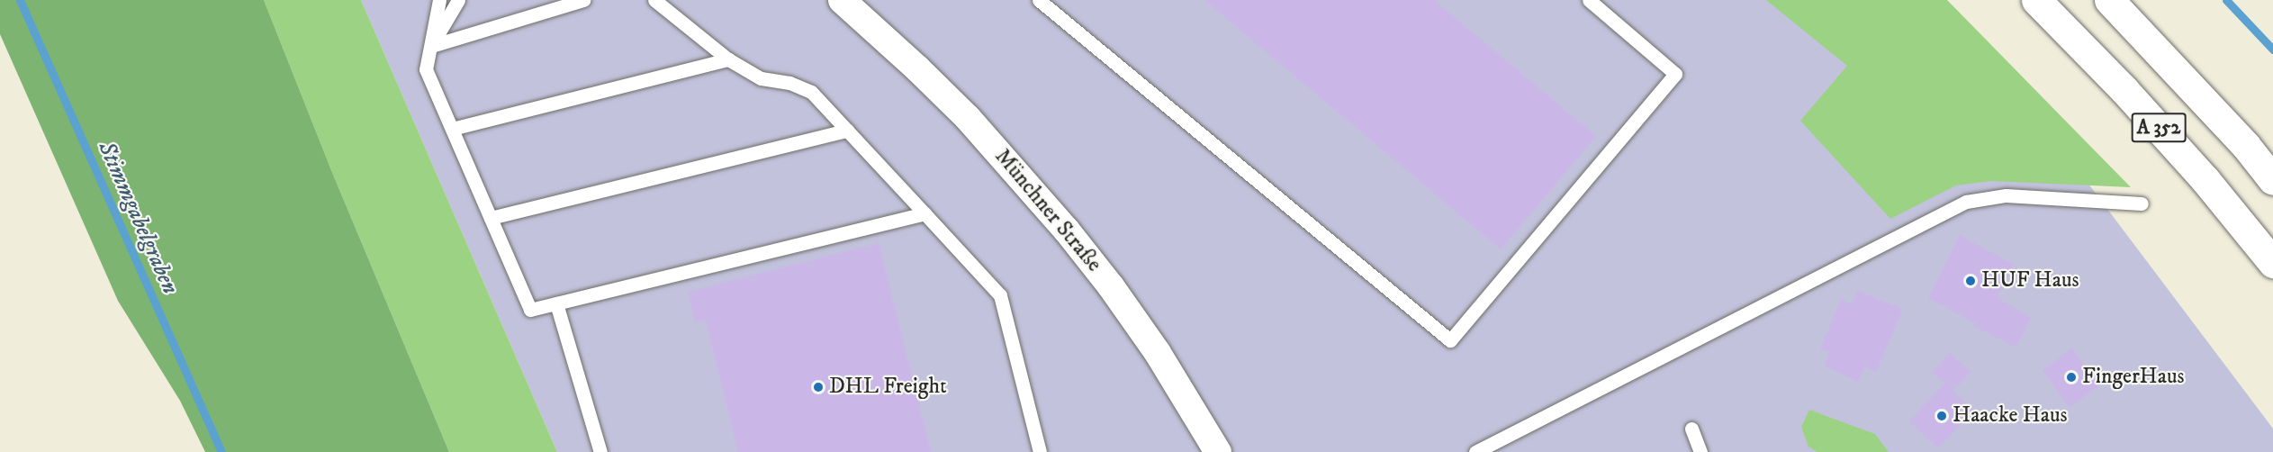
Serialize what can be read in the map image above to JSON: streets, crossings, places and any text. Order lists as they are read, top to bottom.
{
  "streets": {
    "highway": ["A 352"],
    "street": ["Münchner Straße"]
  },
  "water": ["Stimmgabelgraben"],
  "places": [
    "HUF Haus",
    "FingerHaus",
    "DHL Freight",
    "Haacke Haus"
  ]
}
